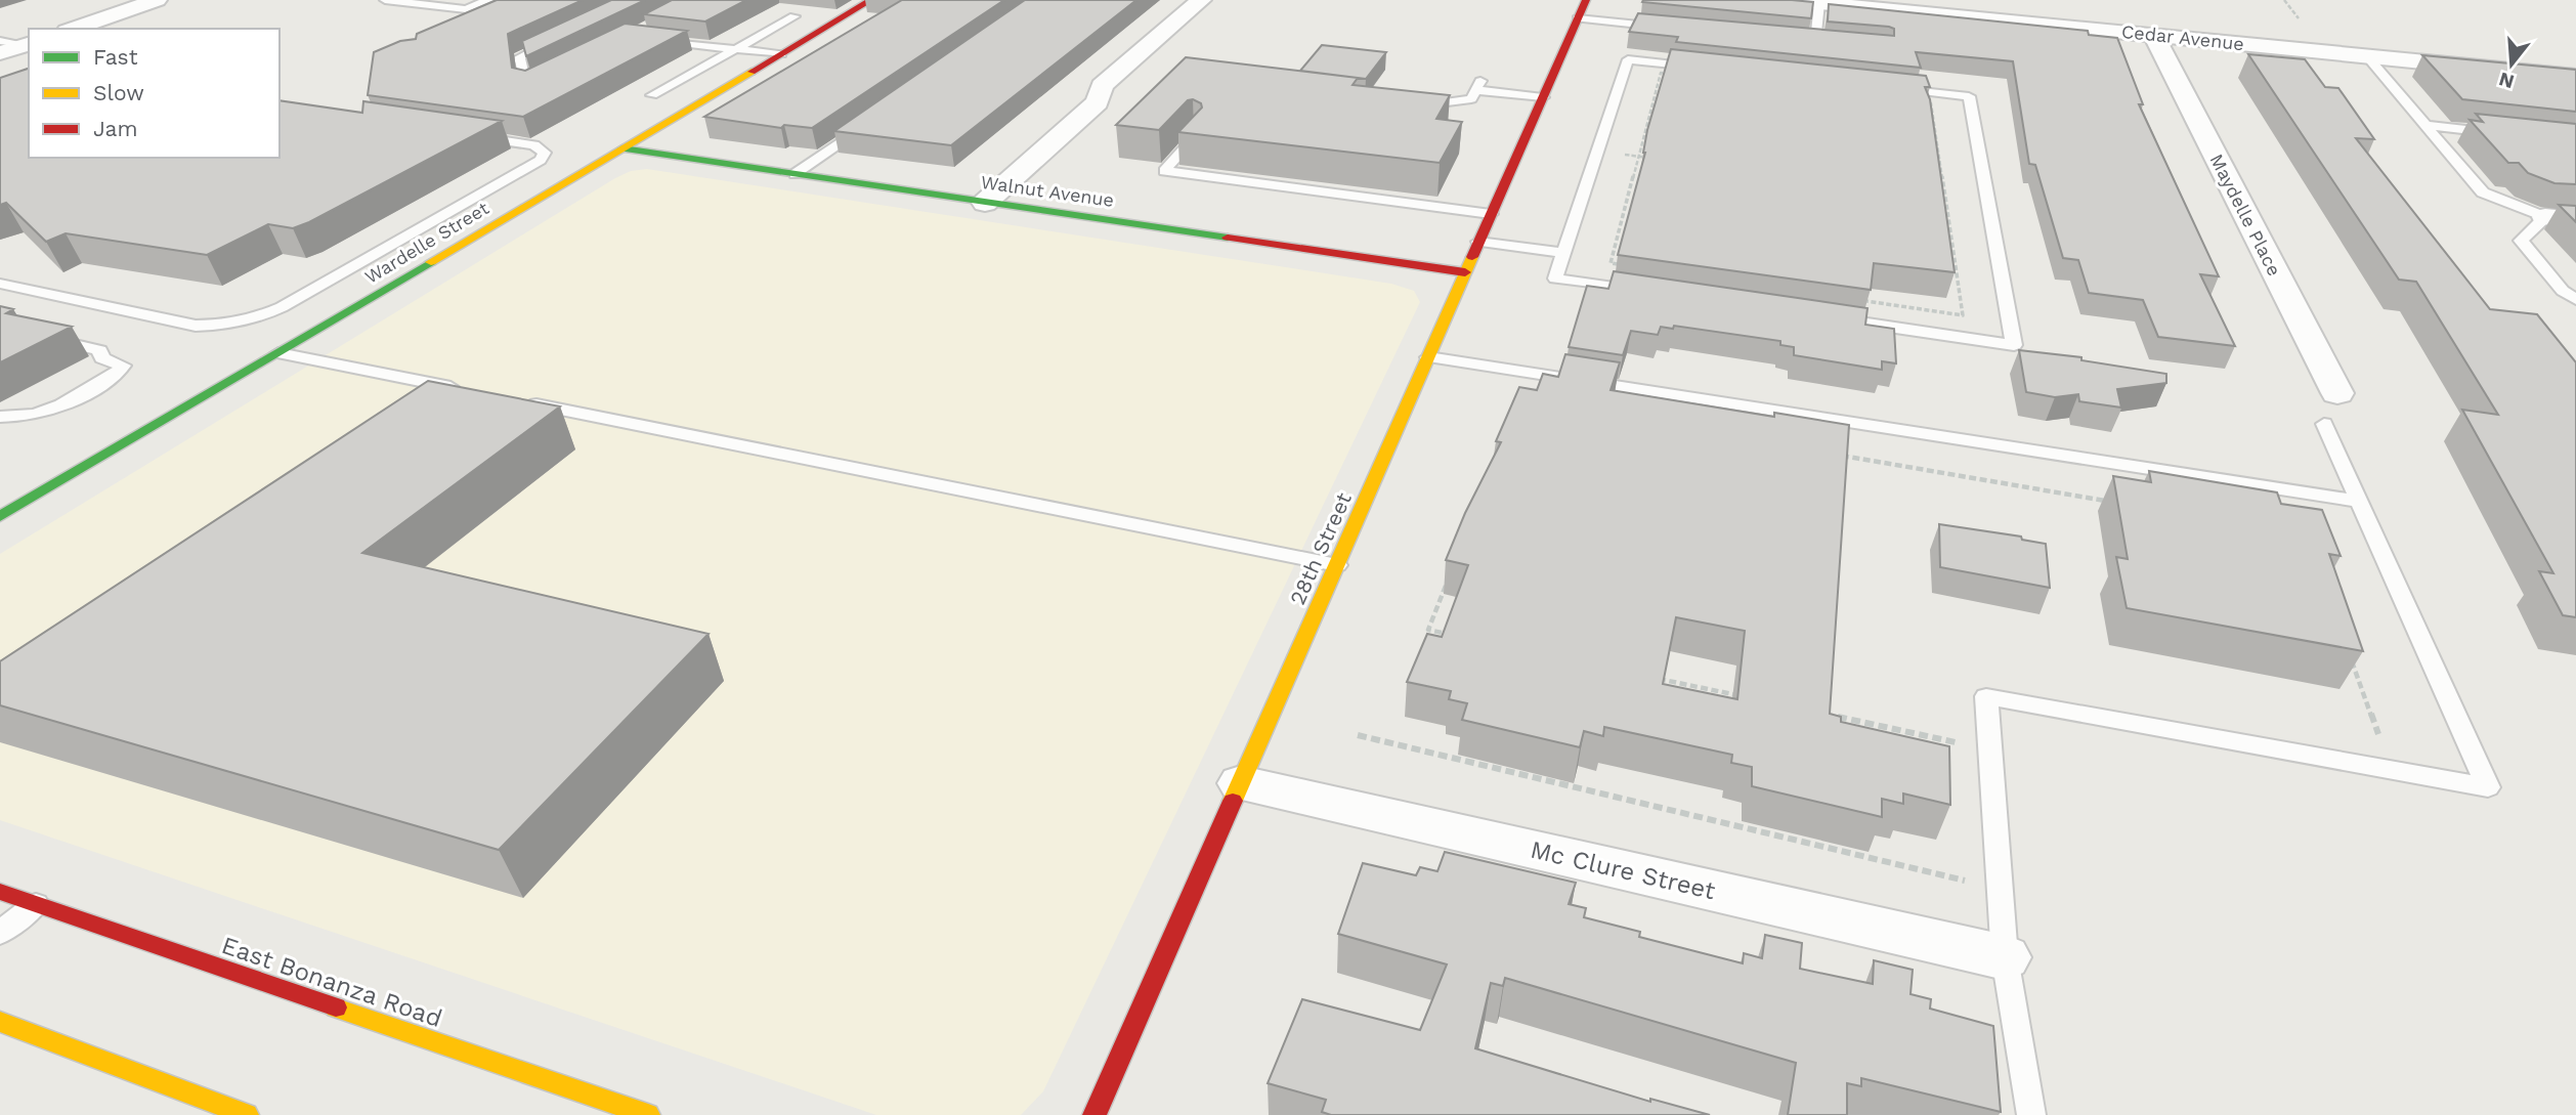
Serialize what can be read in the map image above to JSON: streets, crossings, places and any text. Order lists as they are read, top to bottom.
{
  "streets": {
    "street": [
      "Cedar Avenue",
      "Walnut Avenue",
      "Maydelle Place",
      "Wardelle Street",
      "28th Street",
      "Mc Clure Street",
      "East Bonanza Road"
    ]
  },
  "crossings": [
    ["Cedar Avenue", "Maydelle Place"],
    ["Walnut Avenue", "Wardelle Street"],
    ["Walnut Avenue", "28th Street"],
    ["28th Street", "Mc Clure Street"]
  ],
  "legend": ["Fast", "Slow", "Jam"],
  "north": "bottom"
}
